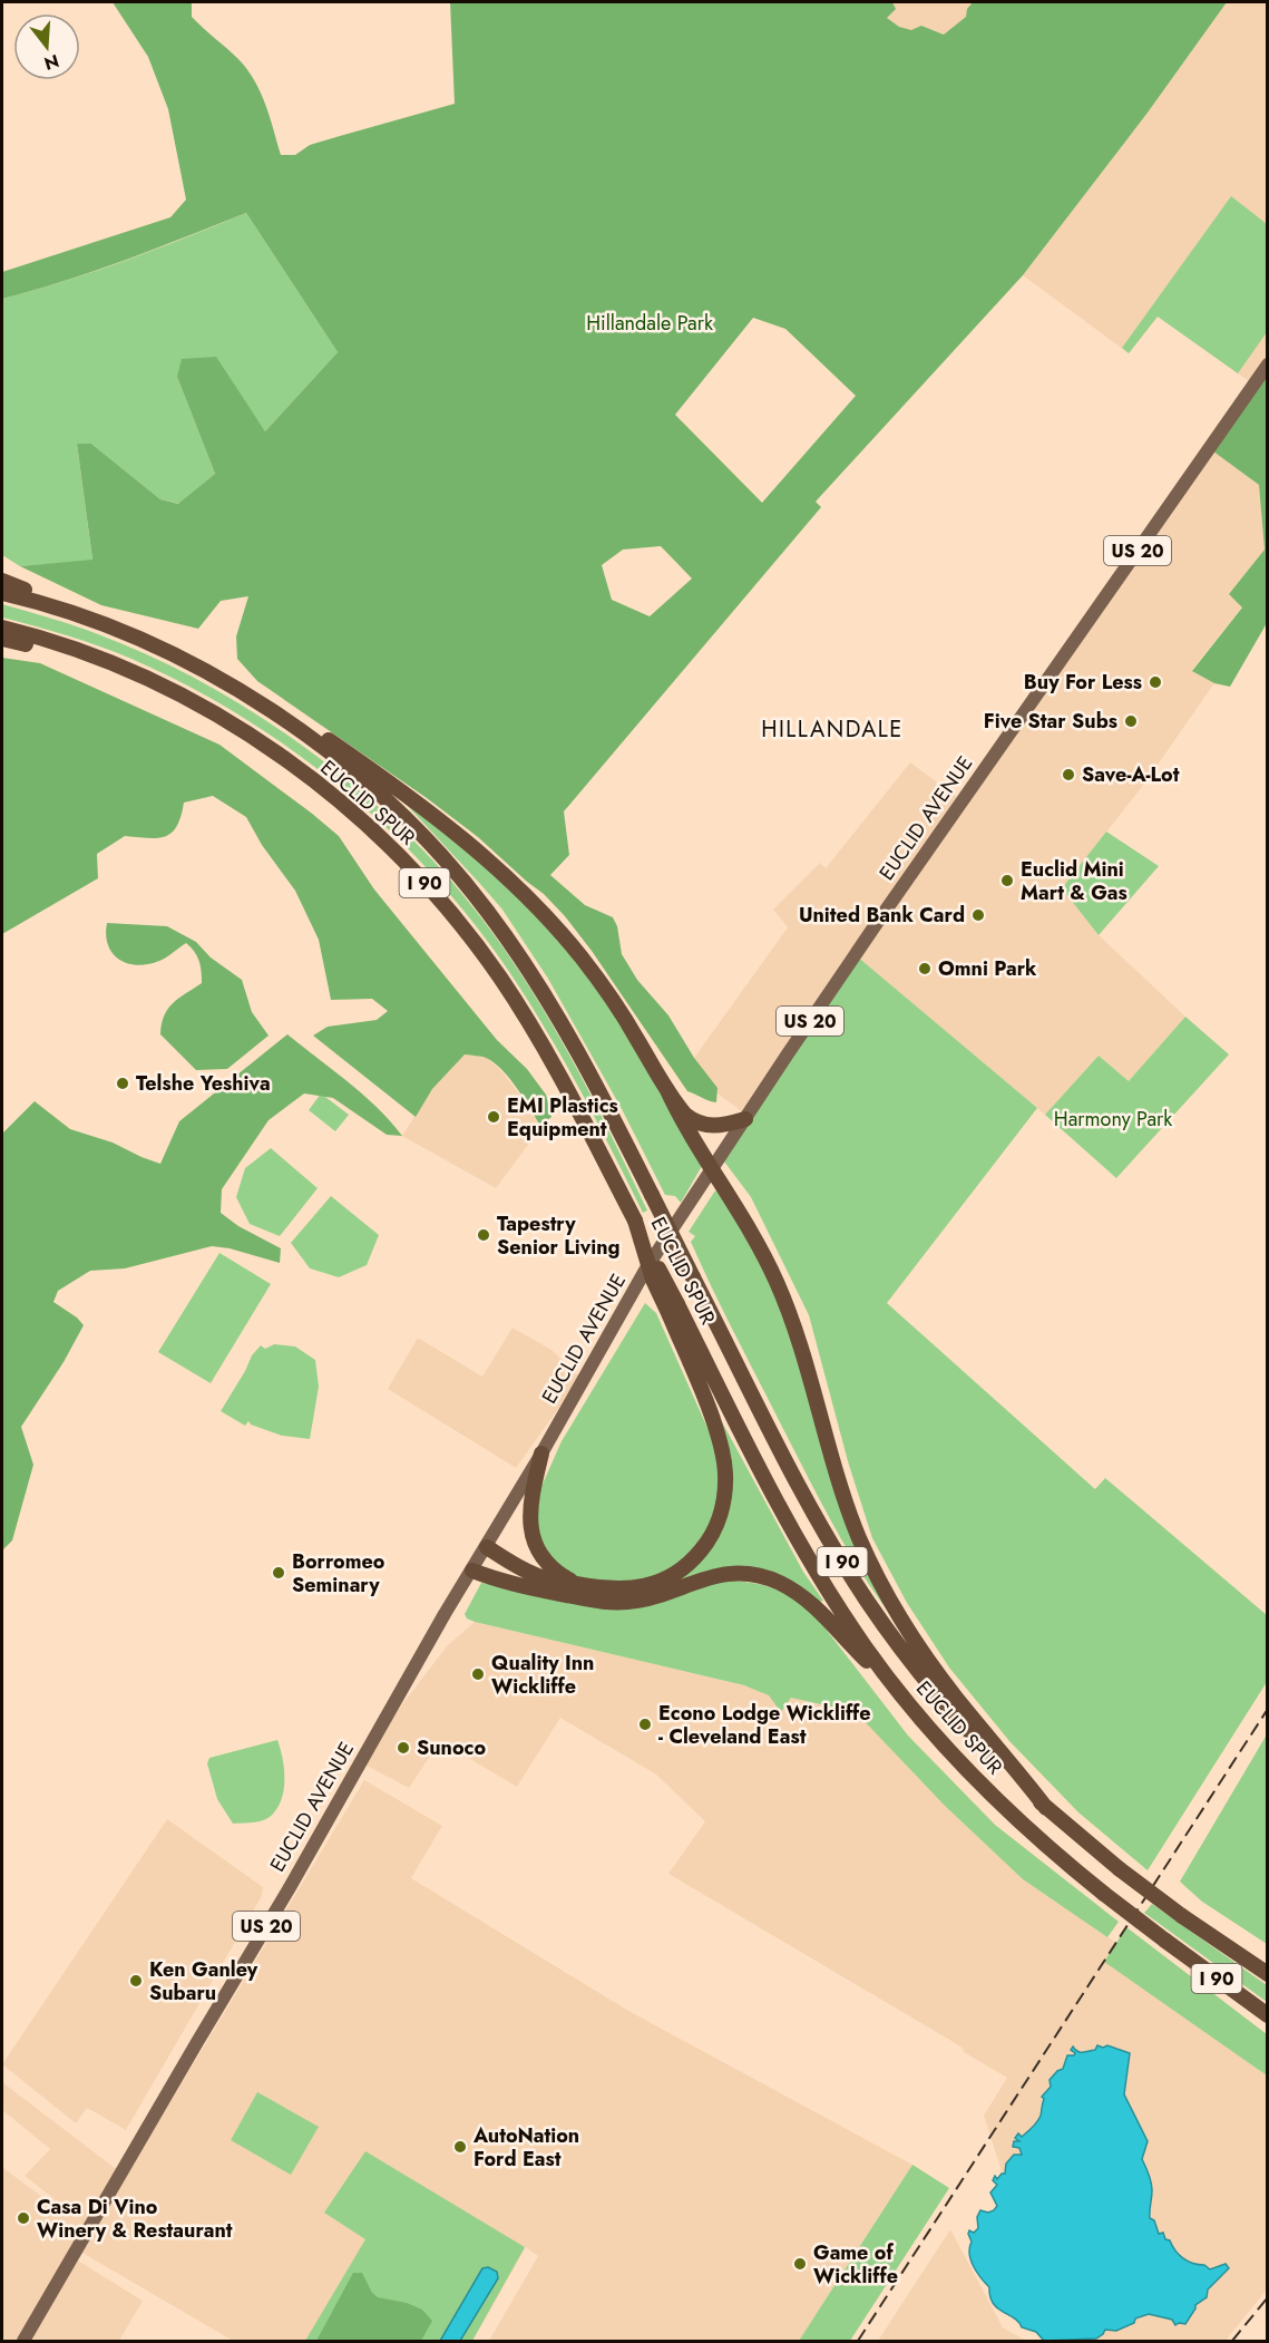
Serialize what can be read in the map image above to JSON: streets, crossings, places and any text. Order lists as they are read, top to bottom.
{
  "streets": {
    "highway": ["EUCLID SPUR", "I 90"],
    "main road": ["US 20", "EUCLID AVENUE"]
  },
  "districts": ["HILLANDALE"],
  "parks": ["Hillandale Park", "Harmony Park"],
  "places": [
    "Buy For Less",
    "Five Star Subs",
    "Save-A-Lot",
    "Euclid Mini Mart & Gas",
    "United Bank Card",
    "Omni Park",
    "Telshe Yeshiva",
    "EMI Plastics Equipment",
    "Tapestry Senior Living",
    "Borromeo Seminary",
    "Quality Inn Wickliffe",
    "Econo Lodge Wickliffe - Cleveland East",
    "Sunoco",
    "Ken Ganley Subaru",
    "AutoNation Ford East",
    "Casa Di Vino Winery & Restaurant",
    "Game of Wickliffe"
  ],
  "north": "bottom"
}
